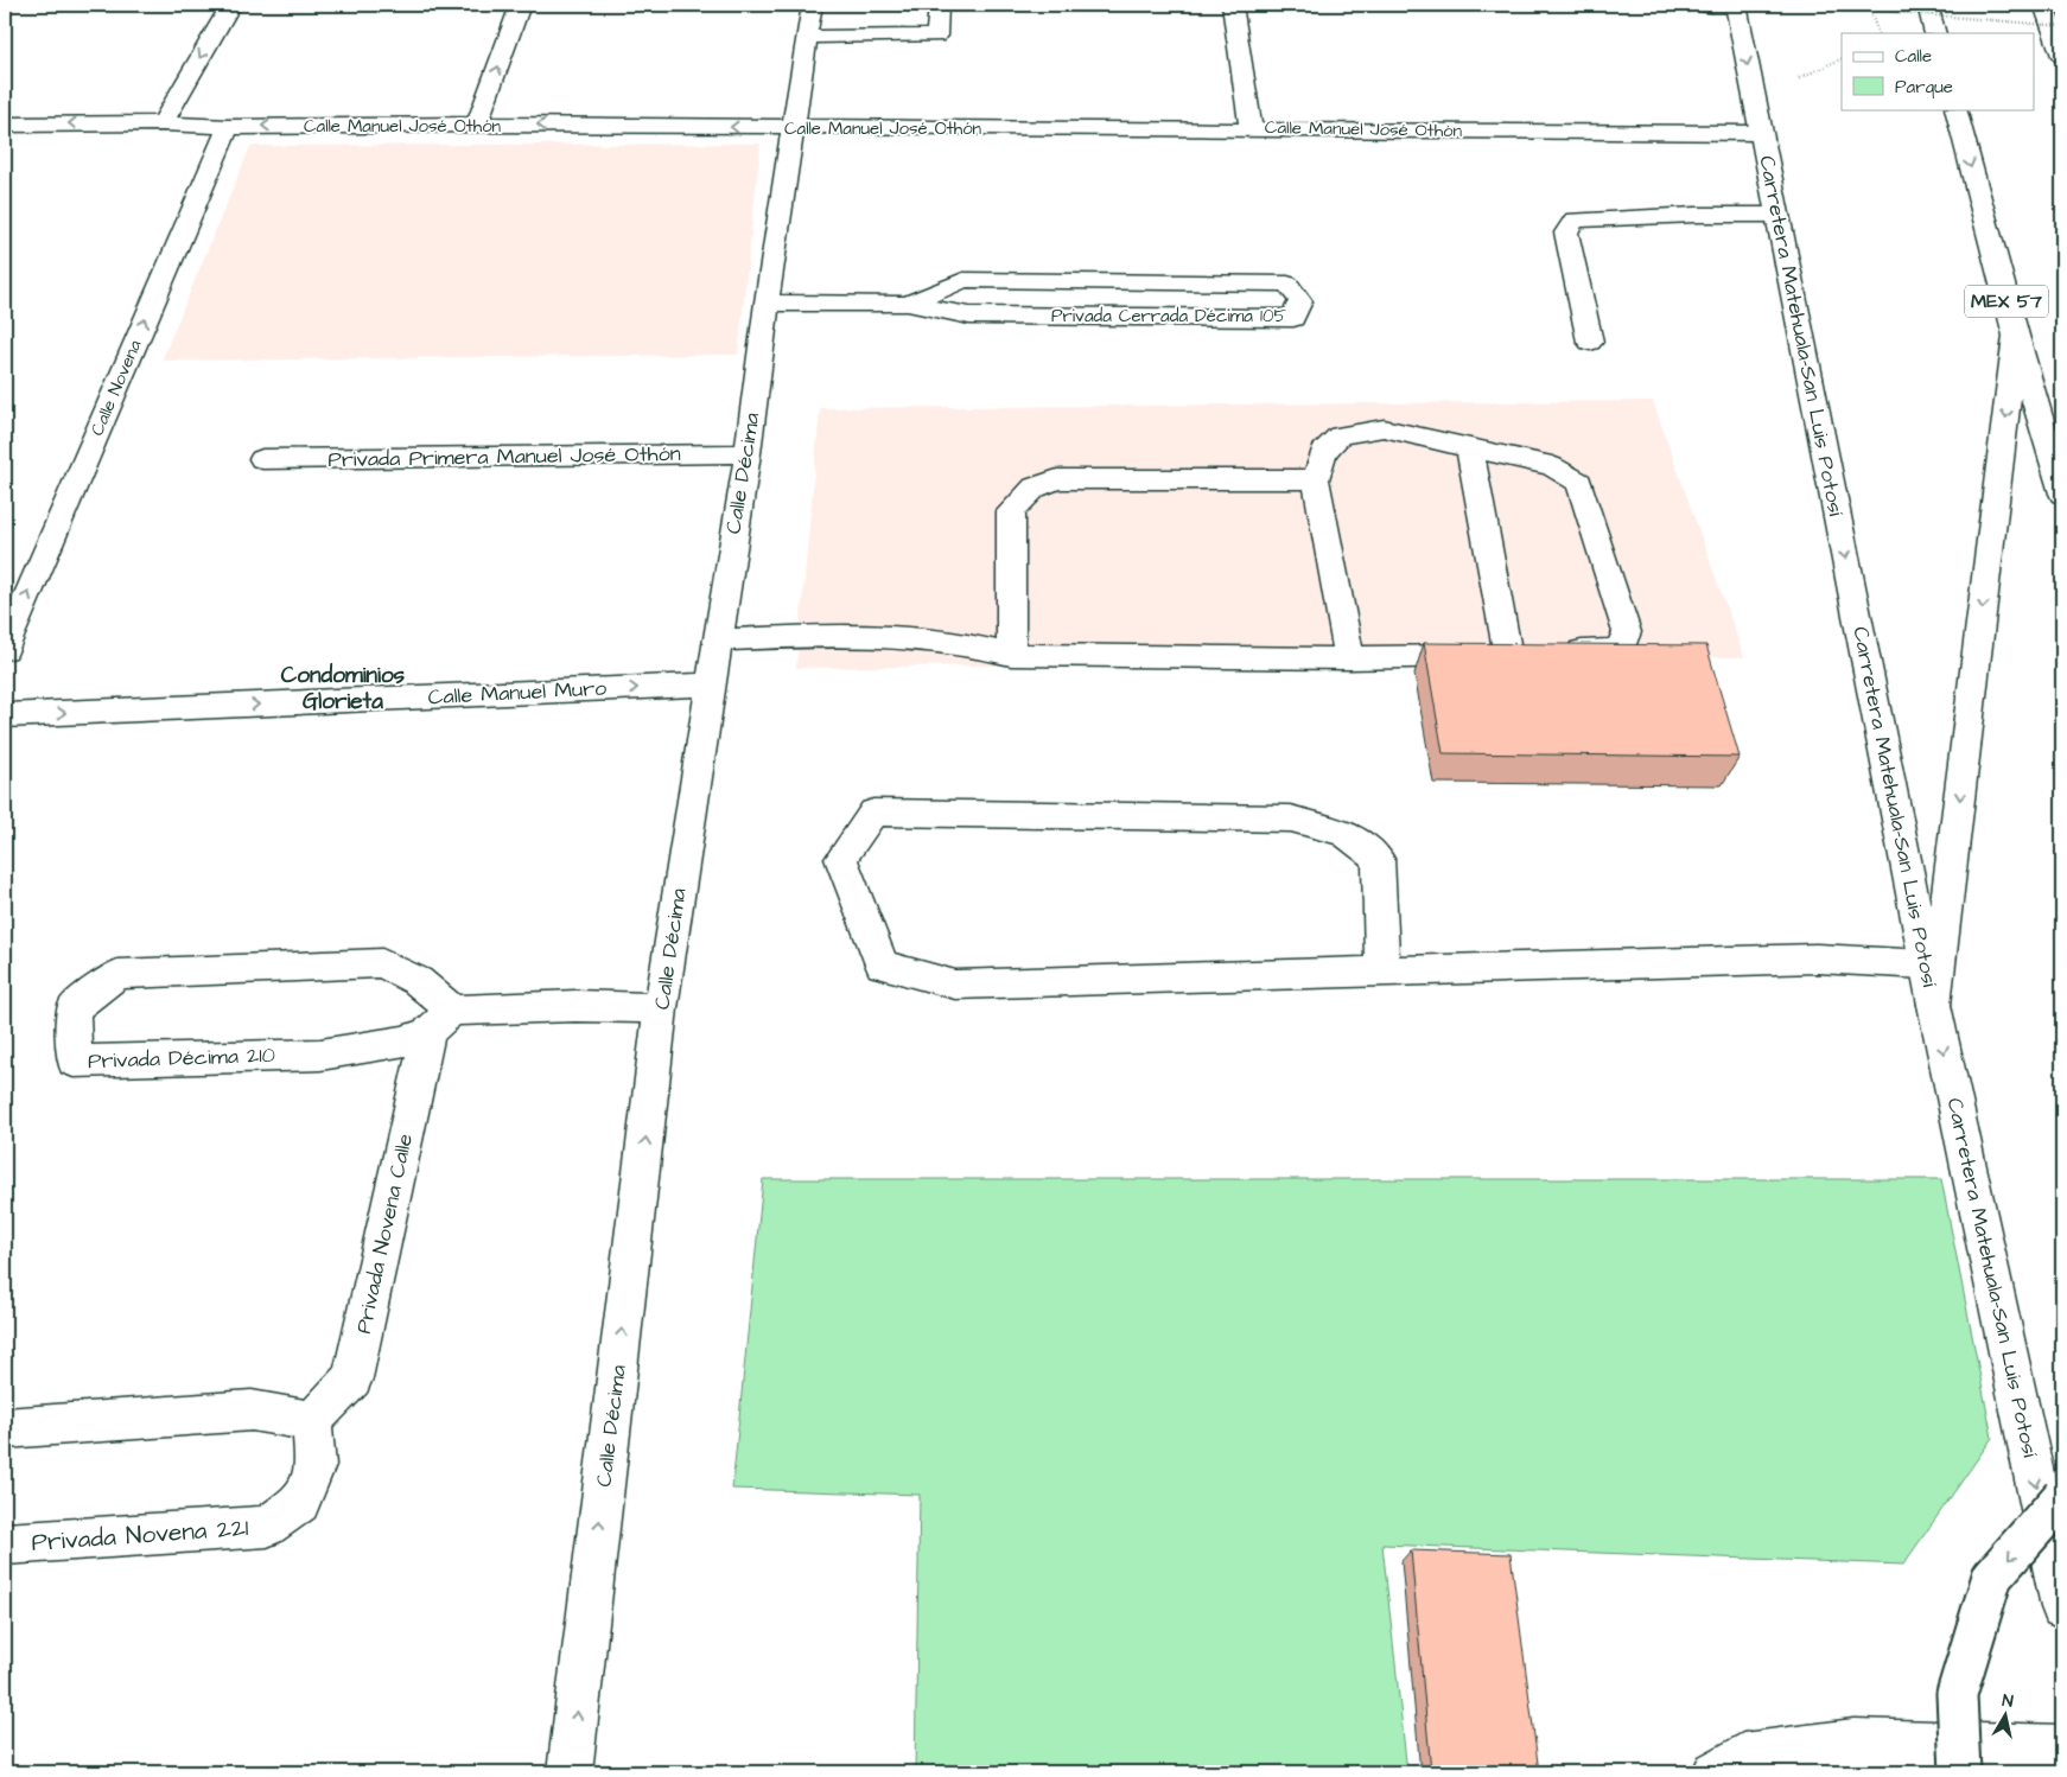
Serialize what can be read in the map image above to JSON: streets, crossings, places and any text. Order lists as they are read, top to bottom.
{
  "streets": {
    "main road": [
      "Calle Manuel José Othón",
      "MEX 57",
      "Privada Cerrada Décima 105",
      "Carretera Matehuala-San Luis Potosí",
      "Calle Novena",
      "Privada Primera Manuel José Othón",
      "Calle Décima",
      "Calle Manuel Muro",
      "Privada Décima 210",
      "Privada Novena Calle",
      "Privada Novena 221"
    ]
  },
  "crossings": [
    ["Calle Manuel José Othón", "Carretera Matehuala-San Luis Potosí"],
    ["Calle Manuel José Othón", "Calle Novena"],
    ["Calle Manuel José Othón", "Calle Décima"],
    ["Privada Cerrada Décima 105", "Calle Décima"],
    ["Privada Primera Manuel José Othón", "Calle Décima"],
    ["Calle Décima", "Calle Manuel Muro"],
    ["Calle Décima", "Privada Décima 210"],
    ["Privada Décima 210", "Privada Novena Calle"],
    ["Privada Novena Calle", "Privada Novena 221"]
  ],
  "one_way": [
    "Calle Manuel José Othón",
    "Calle Novena",
    "Calle Décima",
    "Calle Manuel Muro"
  ],
  "districts": ["Condominios Glorieta"],
  "legend": ["Calle", "Parque"],
  "north": "top"
}
